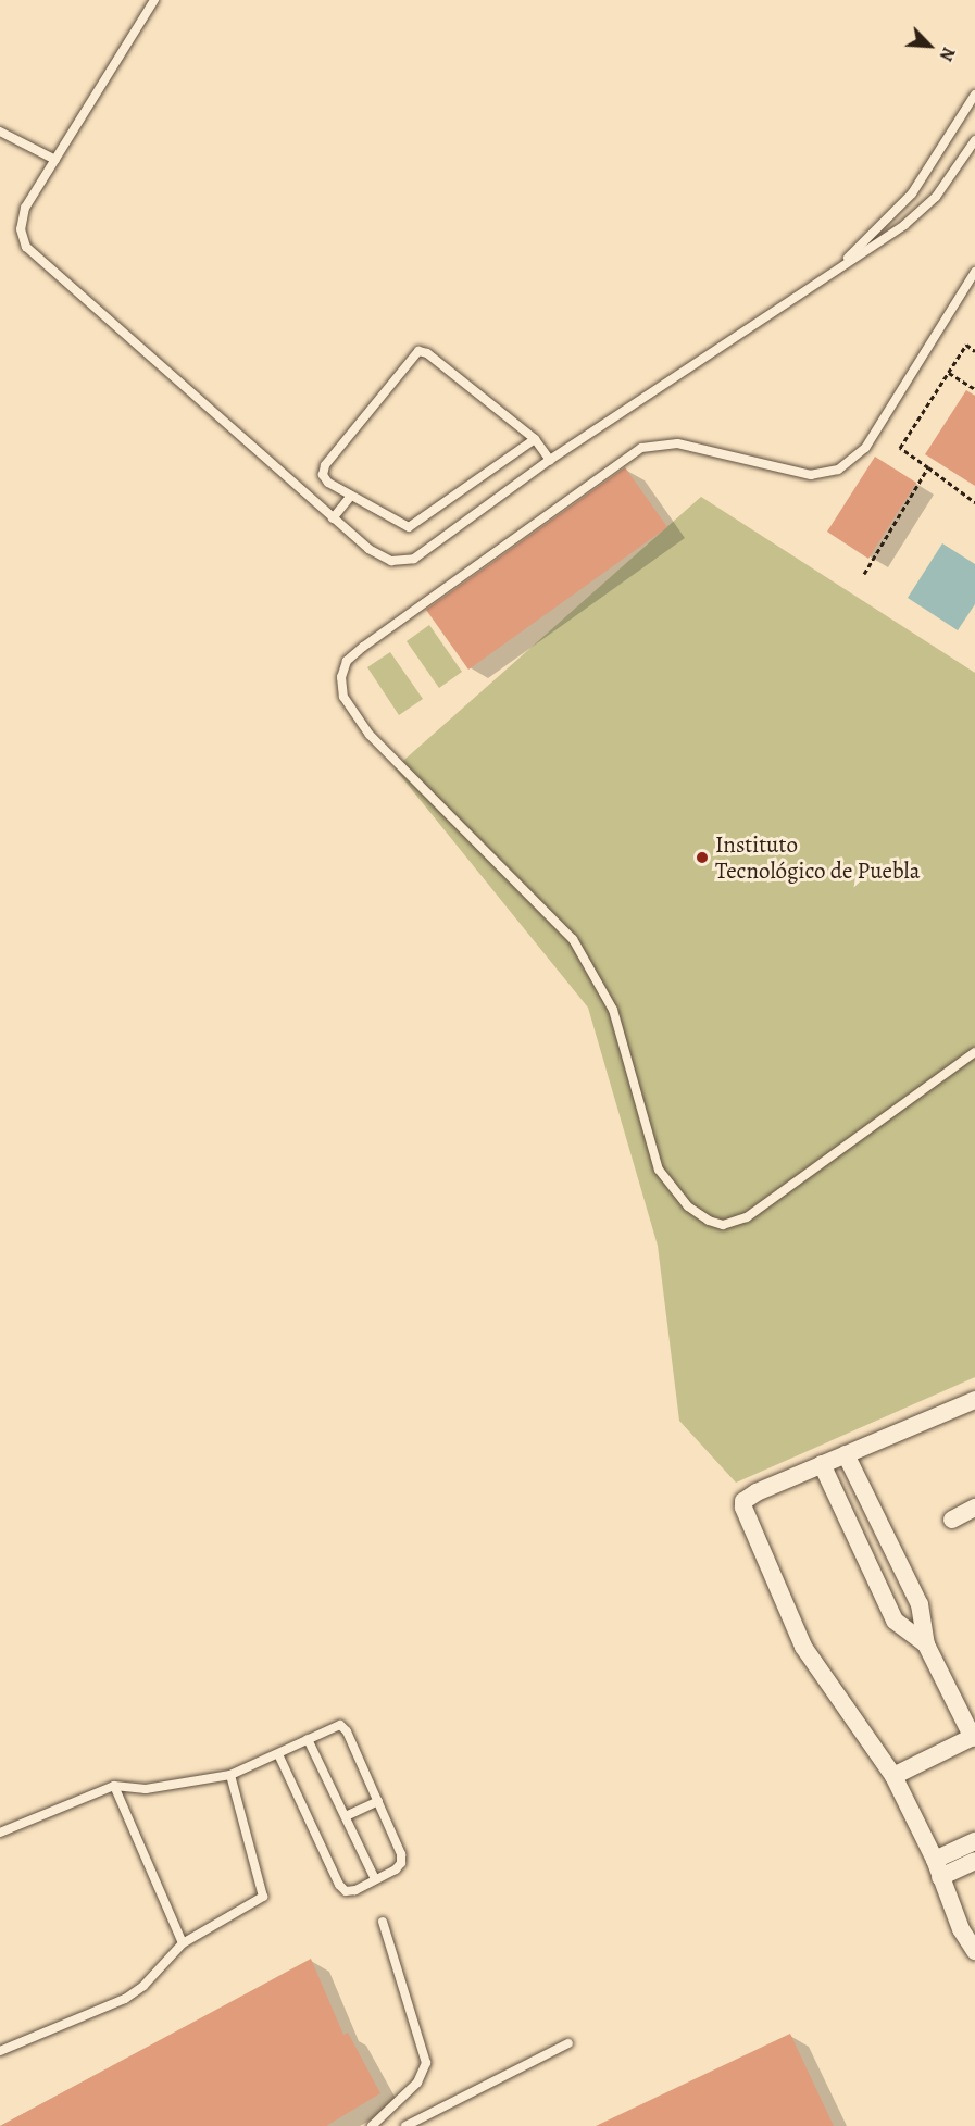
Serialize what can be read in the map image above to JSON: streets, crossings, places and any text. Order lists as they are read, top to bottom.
{
  "places": ["Instituto Tecnológico de Puebla"],
  "north": "bottom right"
}
